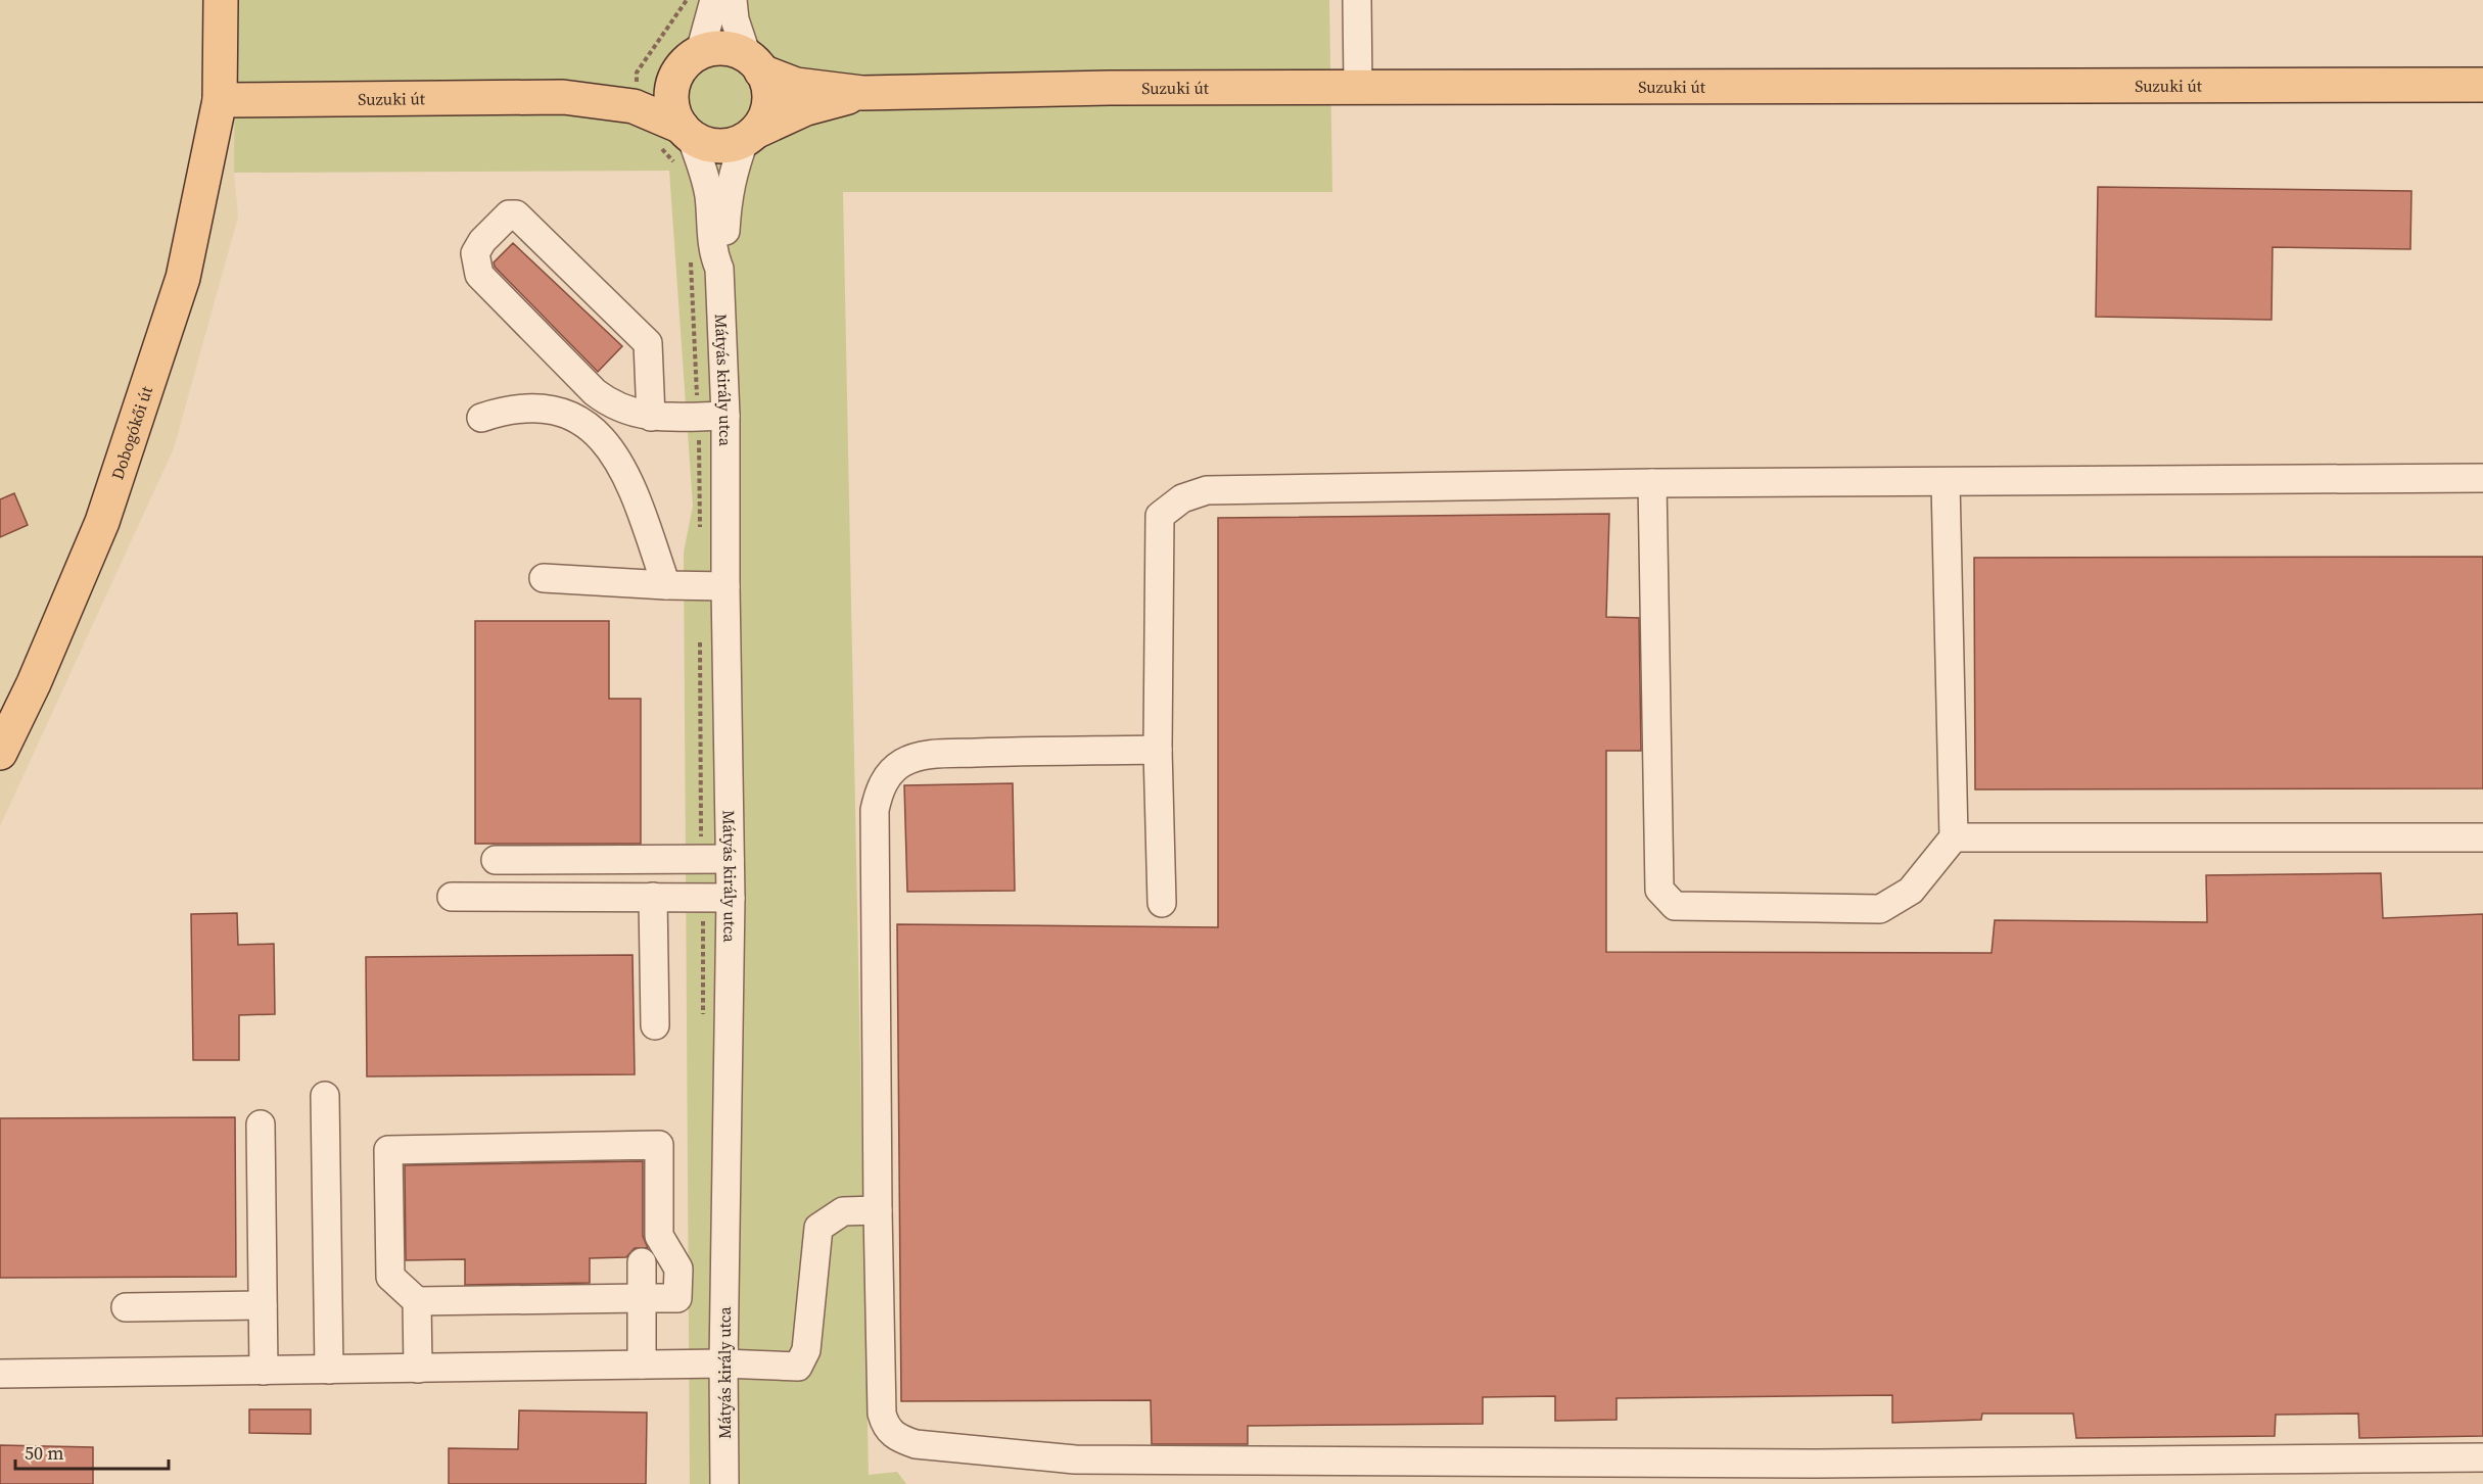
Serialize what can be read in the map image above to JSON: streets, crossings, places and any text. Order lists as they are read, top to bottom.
{
  "streets": {
    "main road": ["Suzuki út", "Dobogókői út"],
    "street": ["Mátyás király utca"]
  },
  "crossings": [
    ["Suzuki út", "Dobogókői út"]
  ],
  "scale_bar": "50 m"
}
